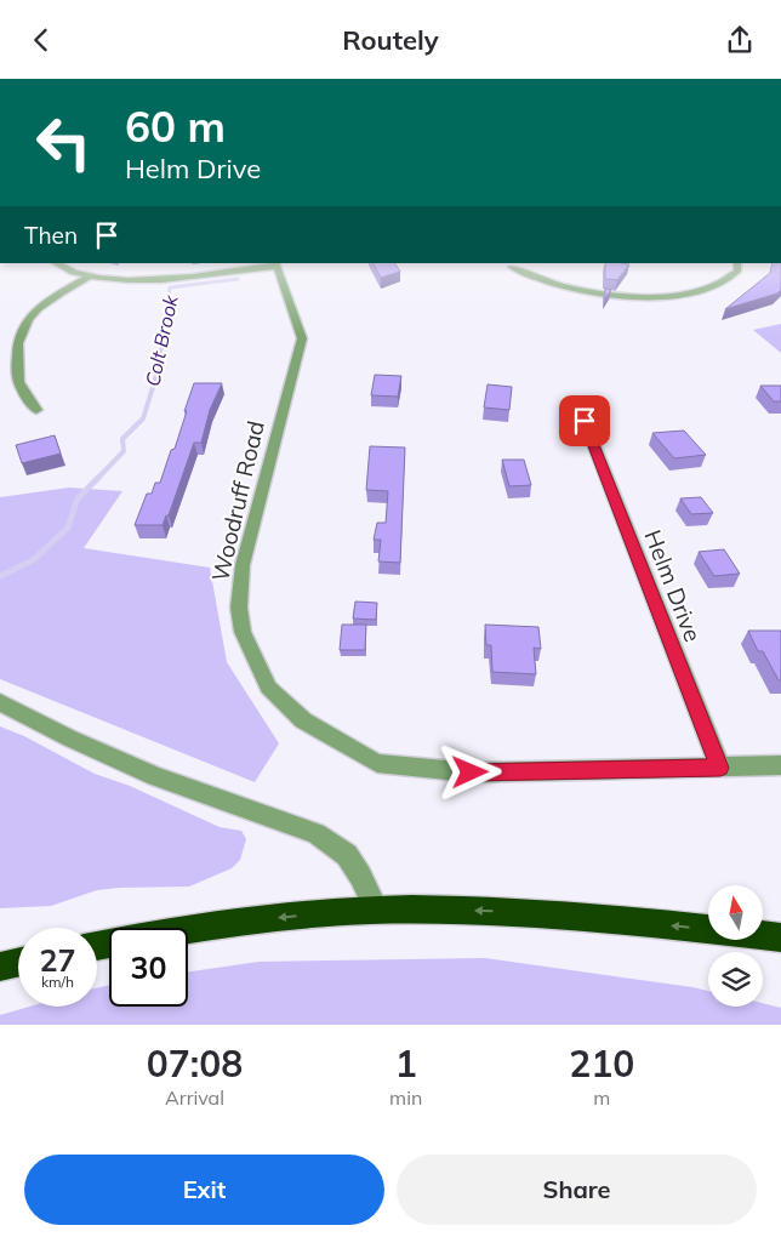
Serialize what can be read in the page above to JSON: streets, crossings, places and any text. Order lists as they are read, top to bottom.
{
  "streets": {
    "street": ["Woodruff Road", "Helm Drive"]
  },
  "crossings": [
    ["Woodruff Road", "Helm Drive"]
  ],
  "water": ["Colt Brook"],
  "north": "top",
  "page": {
    "header": "Routely",
    "turn": ["60 m", "Helm Drive"],
    "then": "Then",
    "speed": "27 km/h",
    "limit": "30",
    "eta": [
      "07:08",
      "Arrival",
      "1",
      "min",
      "210",
      "m"
    ],
    "buttons": ["Exit", "Share"]
  }
}
